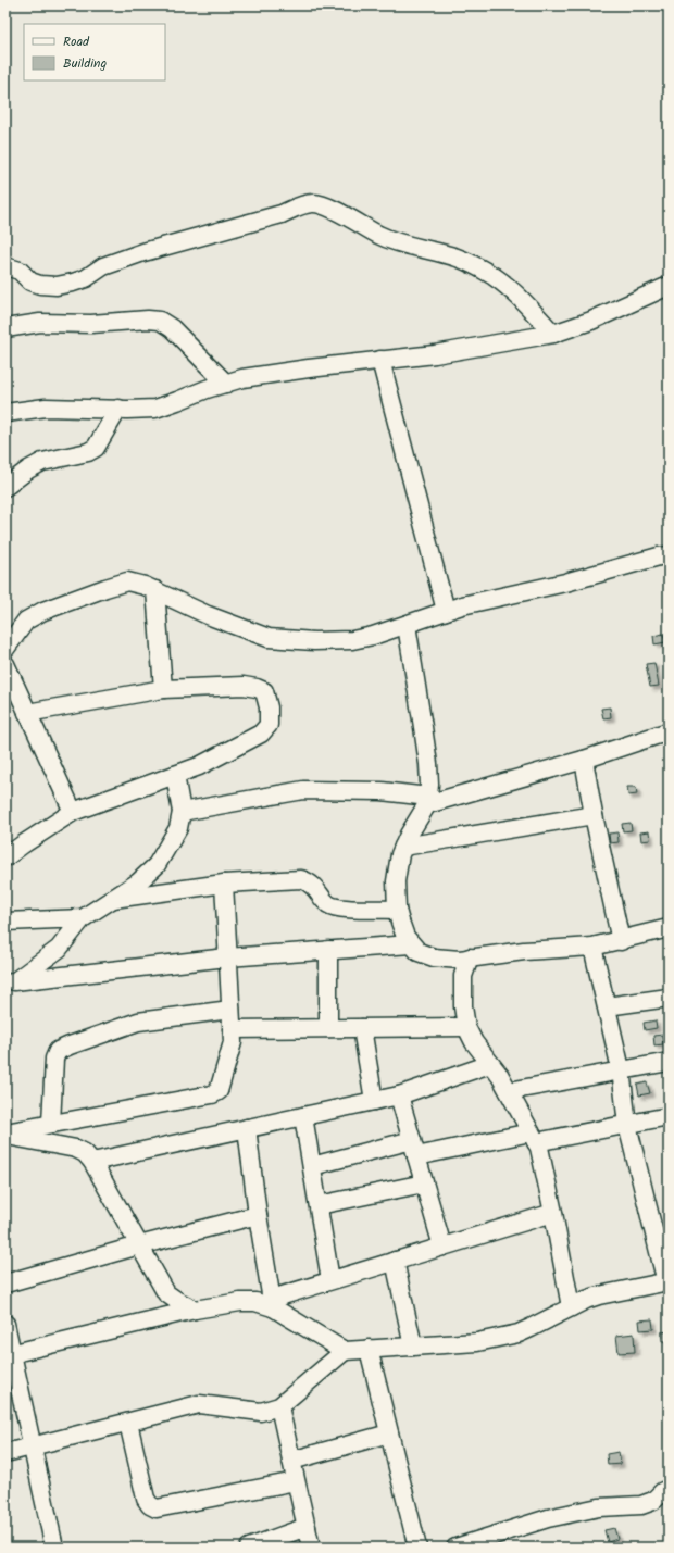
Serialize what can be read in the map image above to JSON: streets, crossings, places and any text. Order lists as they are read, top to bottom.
{
  "legend": ["Road", "Building"]
}
